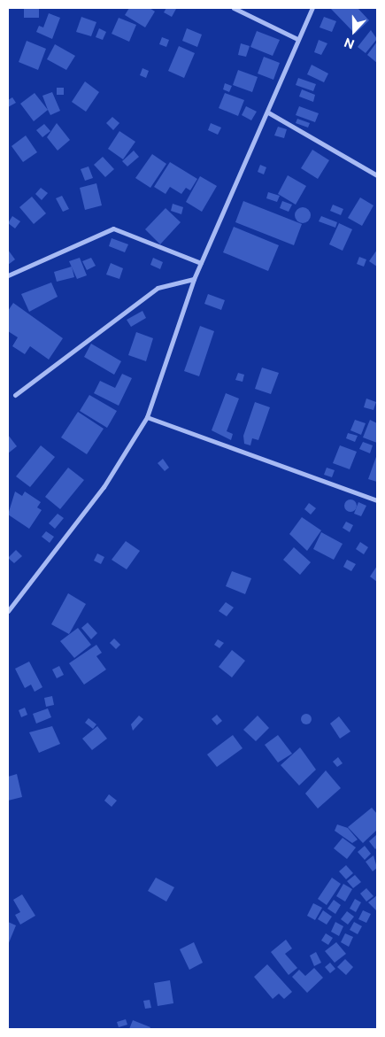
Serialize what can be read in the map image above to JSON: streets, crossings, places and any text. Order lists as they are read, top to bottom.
{
  "north": "bottom"
}
